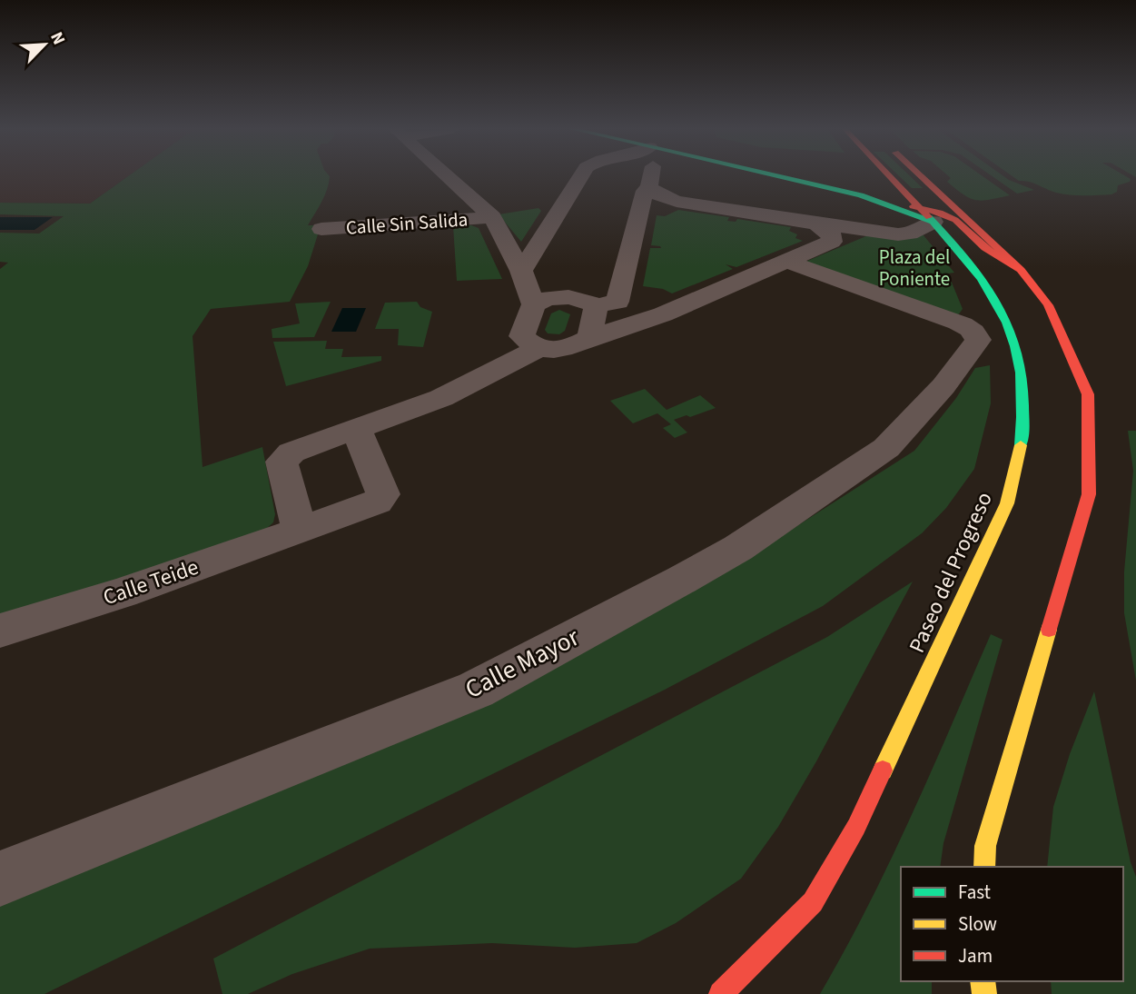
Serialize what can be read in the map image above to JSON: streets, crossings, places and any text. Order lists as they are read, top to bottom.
{
  "streets": {
    "main road": ["Paseo del Progreso"],
    "street": ["Calle Sin Salida", "Calle Teide", "Calle Mayor"]
  },
  "parks": ["Plaza del Poniente"],
  "legend": ["Fast", "Slow", "Jam"],
  "north": "top right"
}
